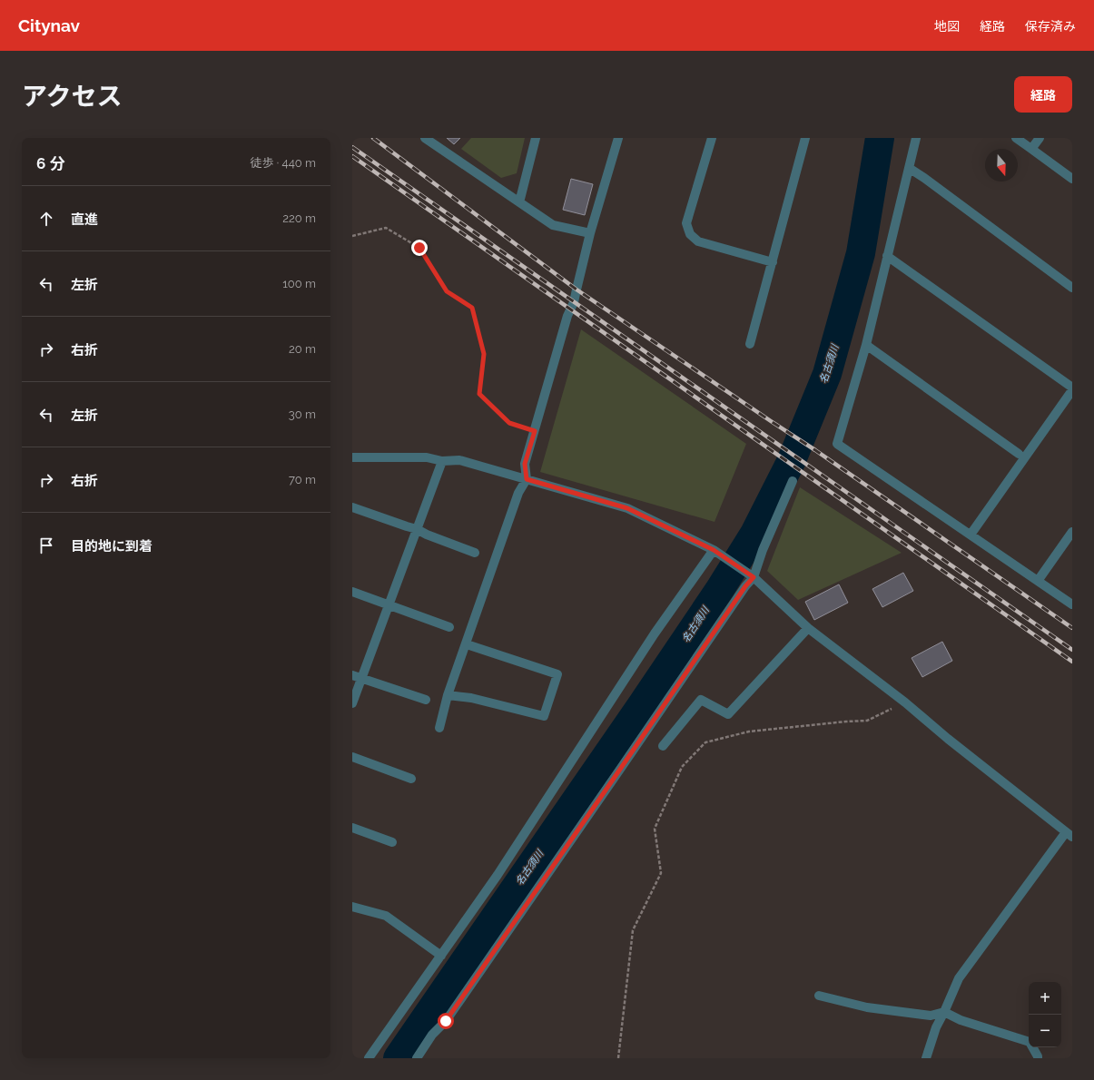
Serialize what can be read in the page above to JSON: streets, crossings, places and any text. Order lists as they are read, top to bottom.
{
  "water": ["名古須川"],
  "north": "bottom",
  "page": {
    "header": "Citynav",
    "nav": ["地図", "経路", "保存済み"],
    "title": "アクセス",
    "buttons": "経路",
    "heading": ["6 分", "徒歩 · 440 m"],
    "list": [
      ["直進", "220 m"],
      ["左折", "100 m"],
      ["右折", "20 m"],
      ["左折", "30 m"],
      ["右折", "70 m"],
      "目的地に到着"
    ],
    "map_buttons": ["+", "−"]
  }
}
